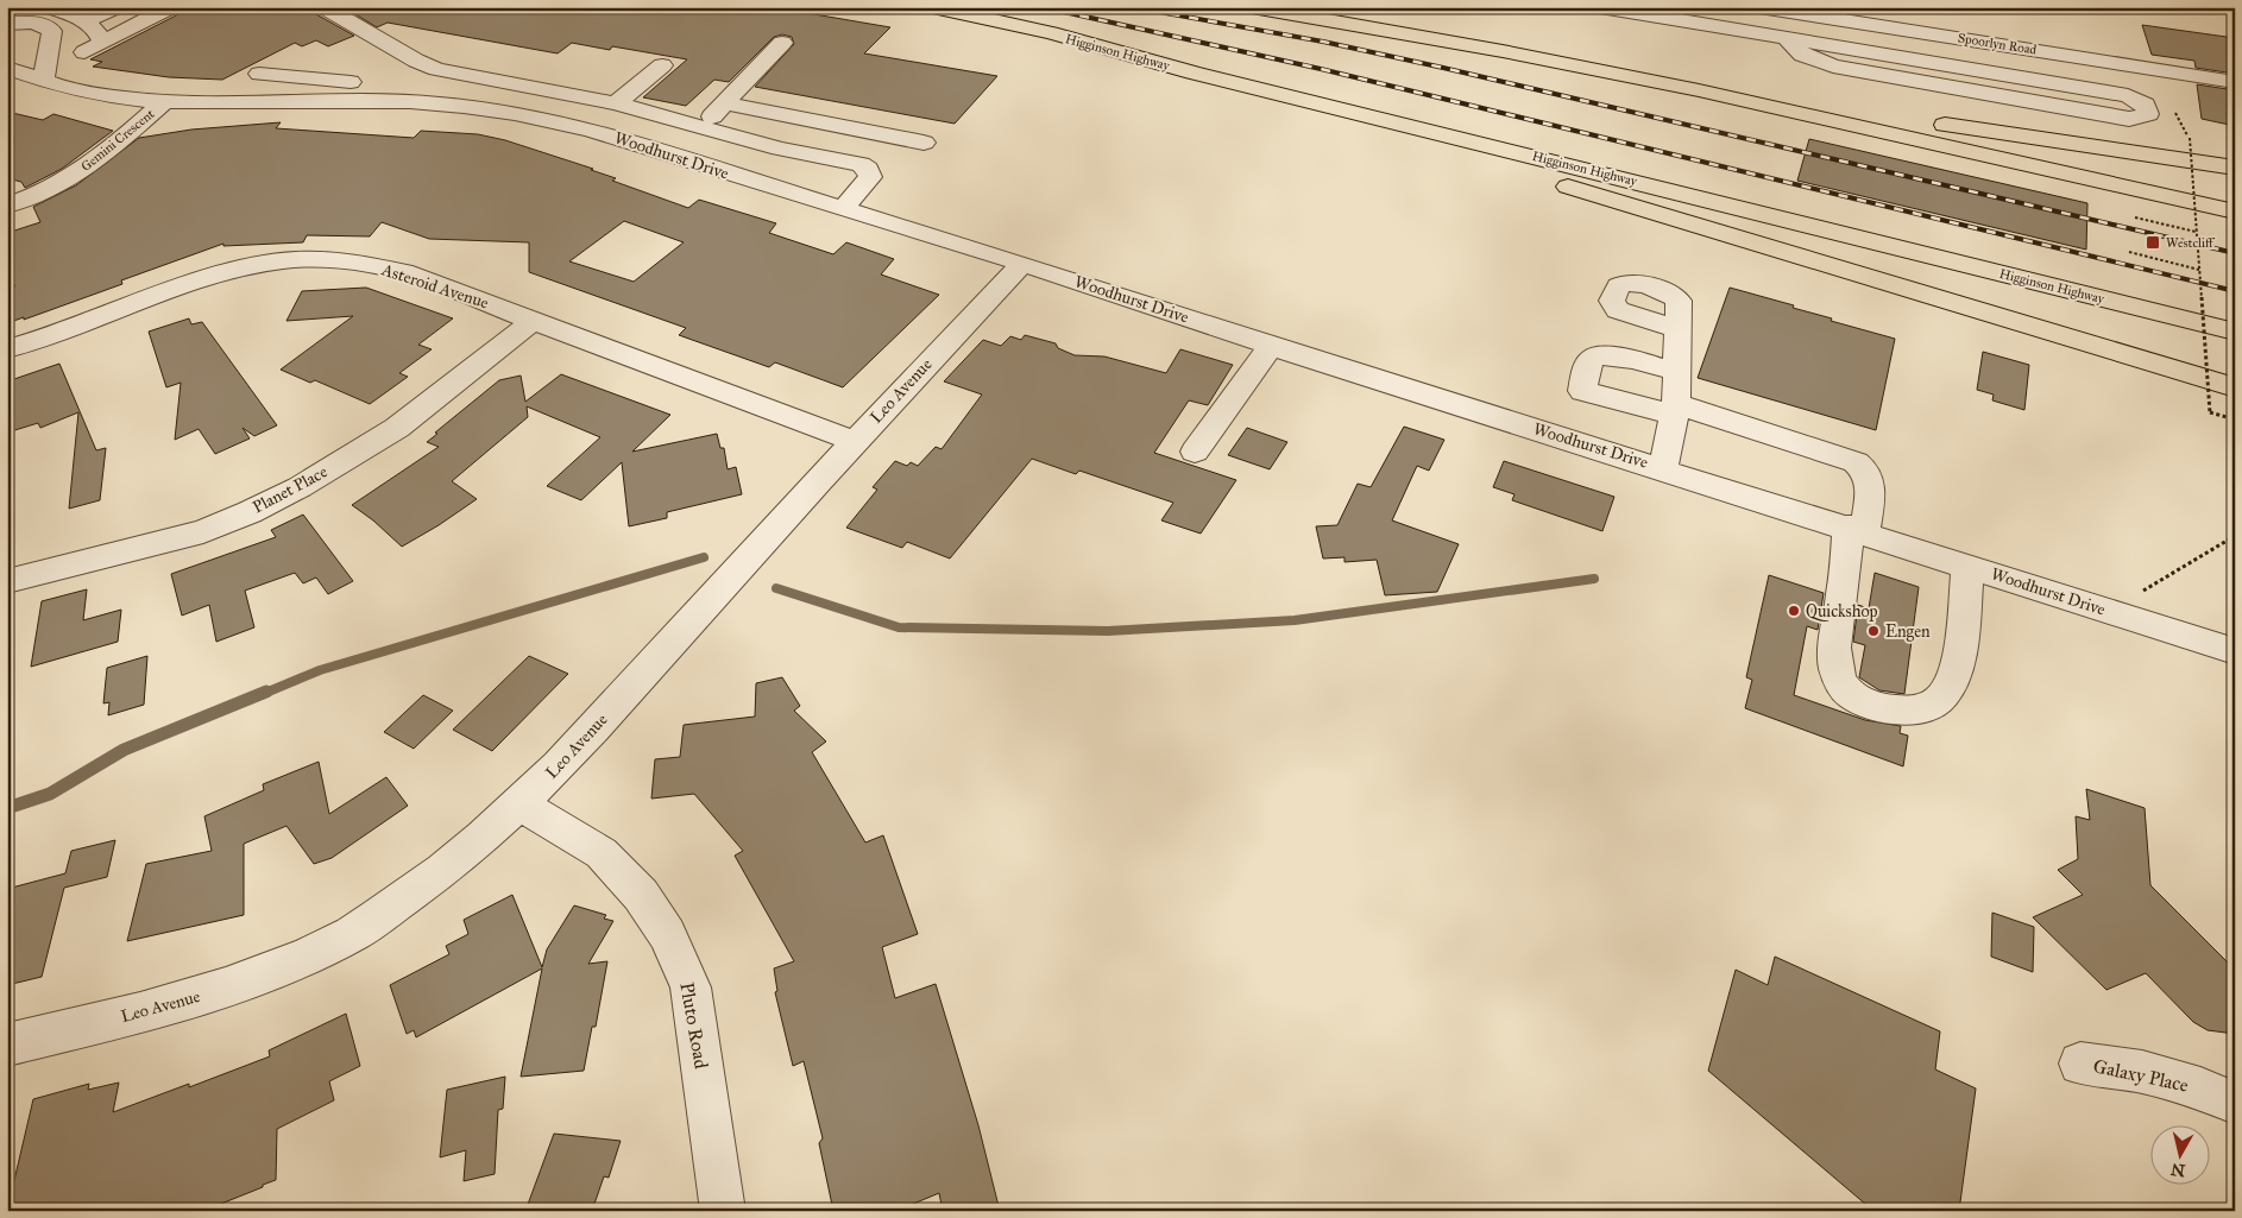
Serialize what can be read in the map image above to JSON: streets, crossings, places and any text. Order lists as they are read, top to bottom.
{
  "streets": {
    "highway": ["Higginson Highway"],
    "street": [
      "Spoorlyn Road",
      "Gemini Crescent",
      "Woodhurst Drive",
      "Asteroid Avenue",
      "Leo Avenue",
      "Planet Place",
      "Pluto Road",
      "Galaxy Place"
    ]
  },
  "crossings": [
    ["Gemini Crescent", "Woodhurst Drive"],
    ["Woodhurst Drive", "Leo Avenue"],
    ["Asteroid Avenue", "Leo Avenue"],
    ["Asteroid Avenue", "Planet Place"],
    ["Leo Avenue", "Pluto Road"]
  ],
  "places": {
    "transit": ["Westcliff"],
    "other": ["Quickshop", "Engen"]
  },
  "north": "bottom"
}
